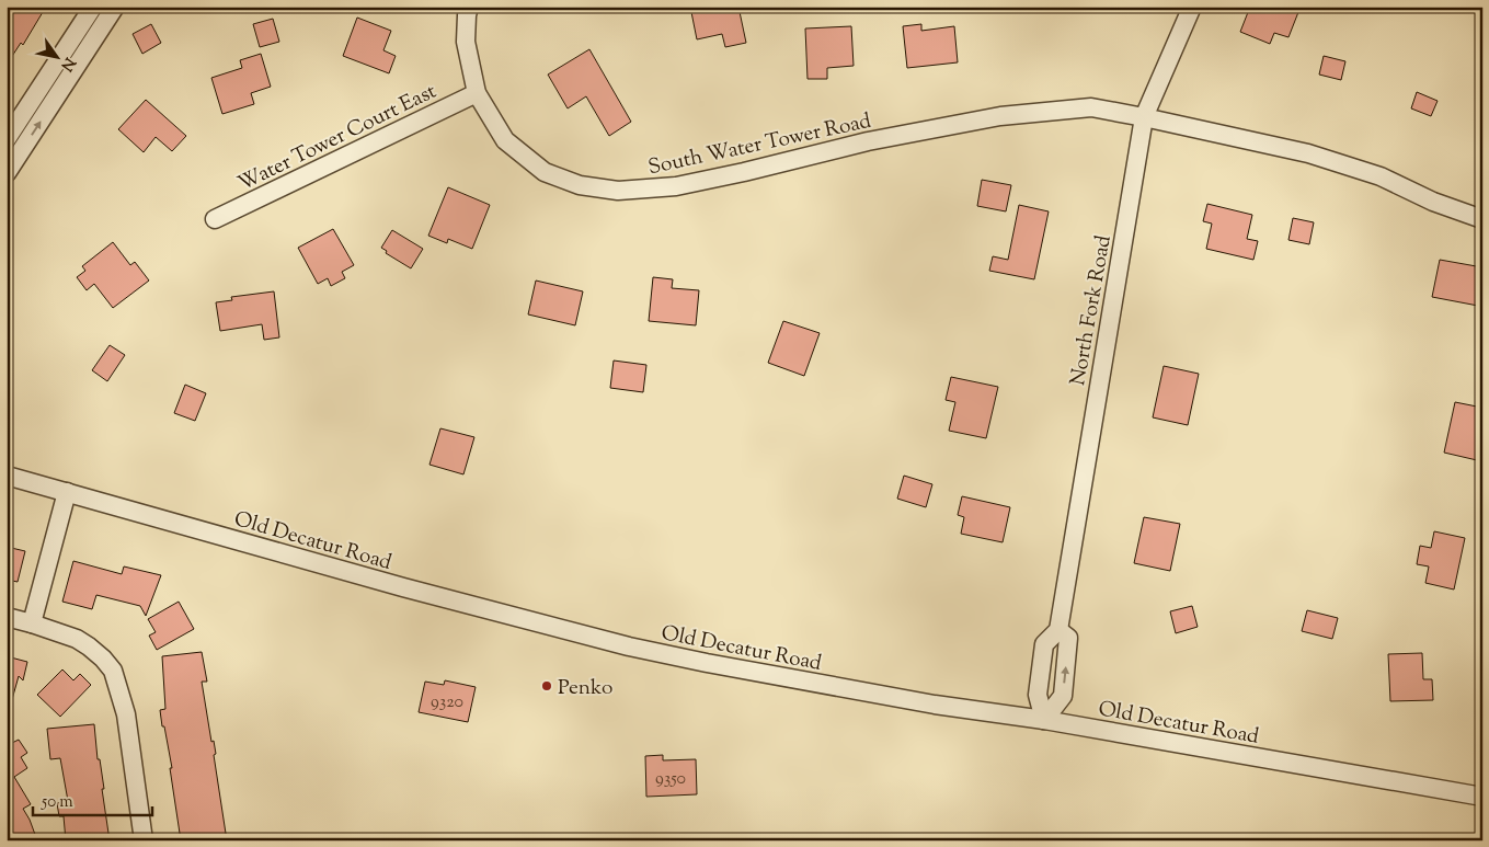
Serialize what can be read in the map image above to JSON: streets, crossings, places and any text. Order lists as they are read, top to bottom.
{
  "streets": {
    "street": [
      "Water Tower Court East",
      "South Water Tower Road",
      "North Fork Road",
      "Old Decatur Road"
    ]
  },
  "crossings": [
    ["Water Tower Court East", "South Water Tower Road"],
    ["South Water Tower Road", "North Fork Road"],
    ["North Fork Road", "Old Decatur Road"]
  ],
  "places": ["Penko"],
  "house_numbers": ["9320", "9350"],
  "scale_bar": "50 m",
  "north": "bottom right"
}
